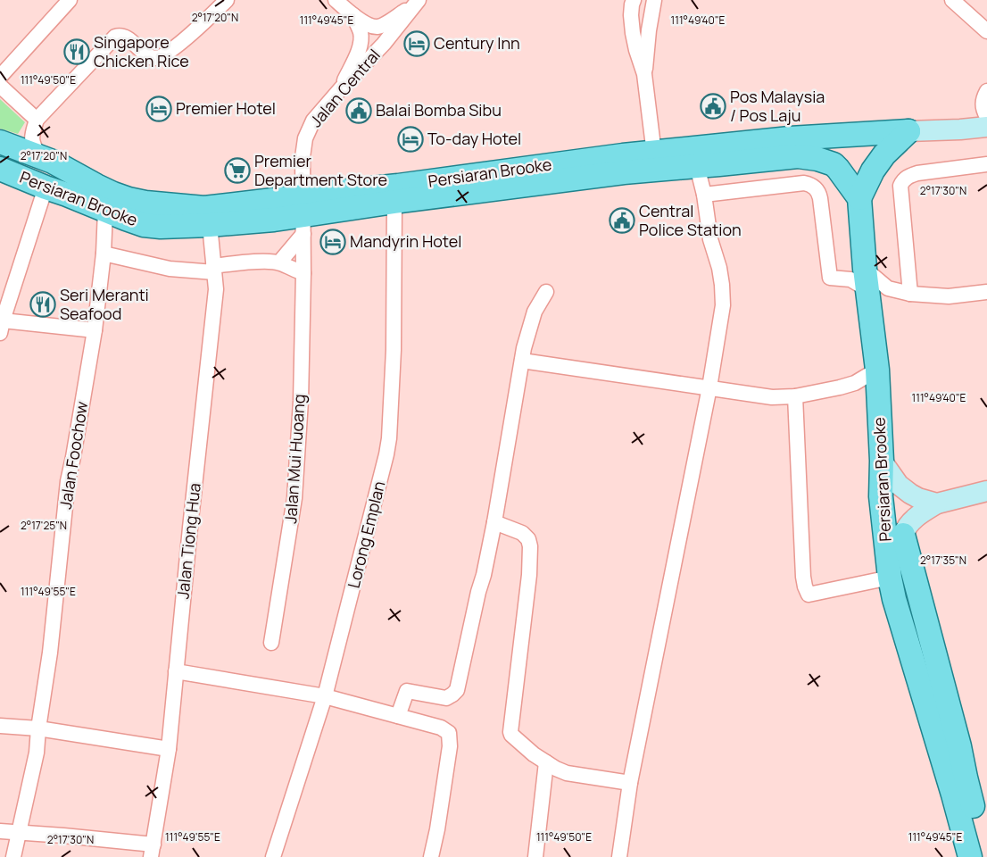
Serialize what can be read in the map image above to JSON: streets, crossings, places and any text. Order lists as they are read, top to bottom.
{
  "streets": {
    "main road": ["Persiaran Brooke"],
    "street": [
      "Jalan Central",
      "Jalan Foochow",
      "Jalan Mui Huoang",
      "Lorong Emplan",
      "Jalan Tiong Hua"
    ]
  },
  "crossings": [
    ["Jalan Central", "Persiaran Brooke"],
    ["Jalan Central", "Jalan Mui Huoang"],
    ["Persiaran Brooke", "Jalan Foochow"],
    ["Persiaran Brooke", "Lorong Emplan"],
    ["Persiaran Brooke", "Jalan Tiong Hua"]
  ],
  "places": {
    "hotel": [
      "Century Inn",
      "Premier Hotel",
      "To-day Hotel",
      "Mandyrin Hotel"
    ],
    "restaurant": ["Singapore Chicken Rice", "Seri Meranti Seafood"],
    "public building": ["Pos Malaysia / Pos Laju", "Balai Bomba Sibu", "Central Police Station"],
    "supermarket": ["Premier Department Store"]
  },
  "coordinates": [
    "2°17'20\"N",
    "111°49'45\"E",
    "111°49'40\"E",
    "111°49'50\"E",
    "2°17'30\"N",
    "2°17'25\"N",
    "2°17'35\"N",
    "111°49'55\"E"
  ]
}
